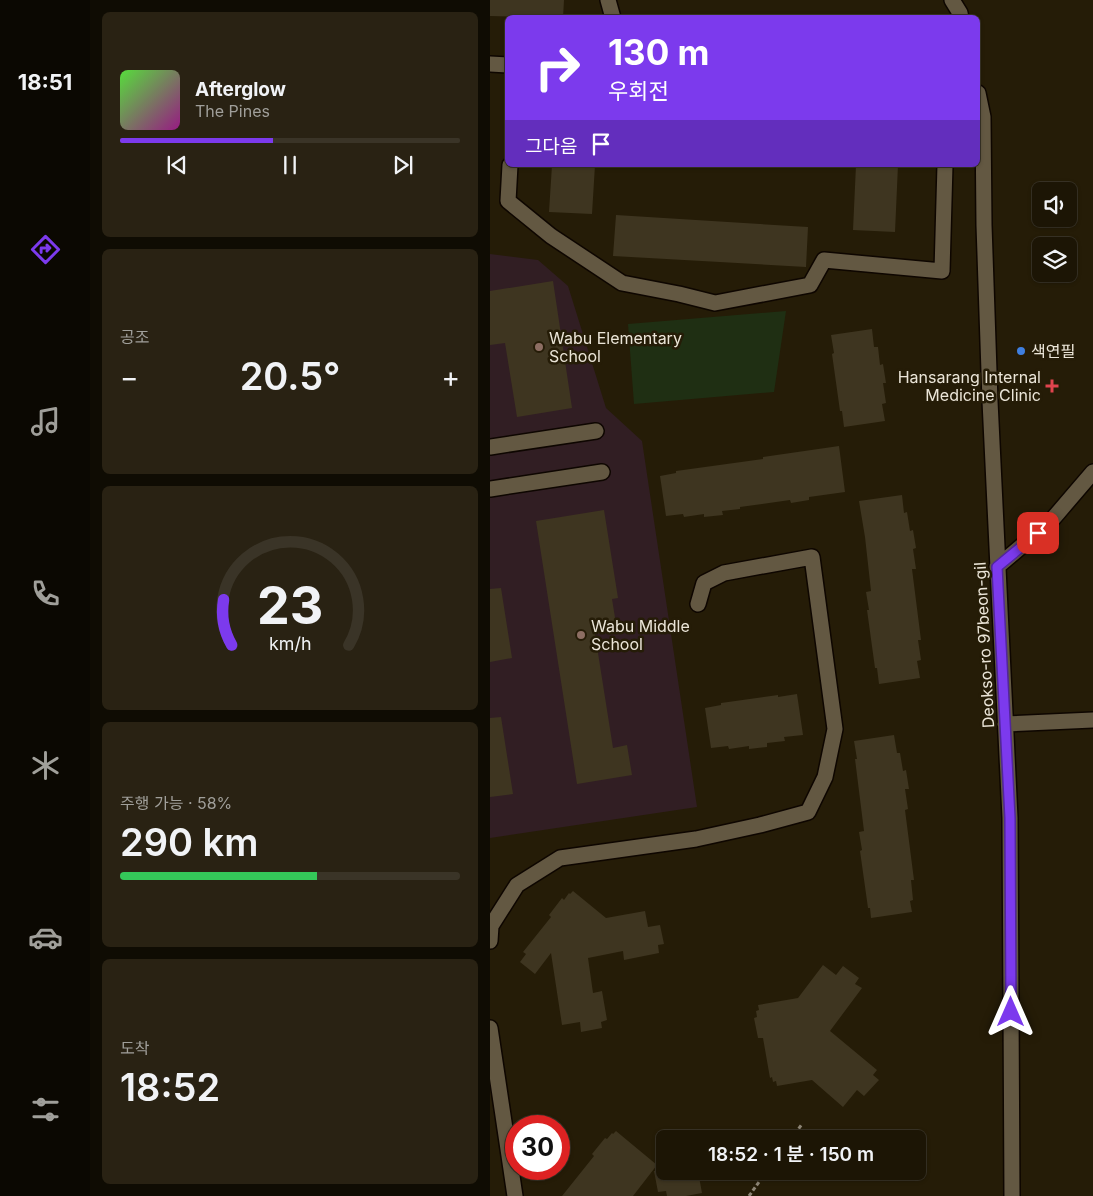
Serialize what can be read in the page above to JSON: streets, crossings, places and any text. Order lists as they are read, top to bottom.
{
  "streets": {
    "street": ["Deokso-ro 97beon-gil"]
  },
  "places": {
    "other": ["Wabu Elementary School", "색연필", "Wabu Middle School"],
    "health": ["Hansarang Internal Medicine Clinic"]
  },
  "page": {
    "tabs": "18:51",
    "turn": ["130 m", "우회전"],
    "song": ["Afterglow", "The Pines"],
    "then": "그다음",
    "tile": [
      "공조",
      ["주행 가능 · 58%", "290 km"],
      ["도착", "18:52"]
    ],
    "heat": ["−", "20.5°", "+"],
    "limit": "30",
    "trip": "18:52 · 1 분 · 150 m",
    "gauge": ["23", "km/h"]
  }
}
